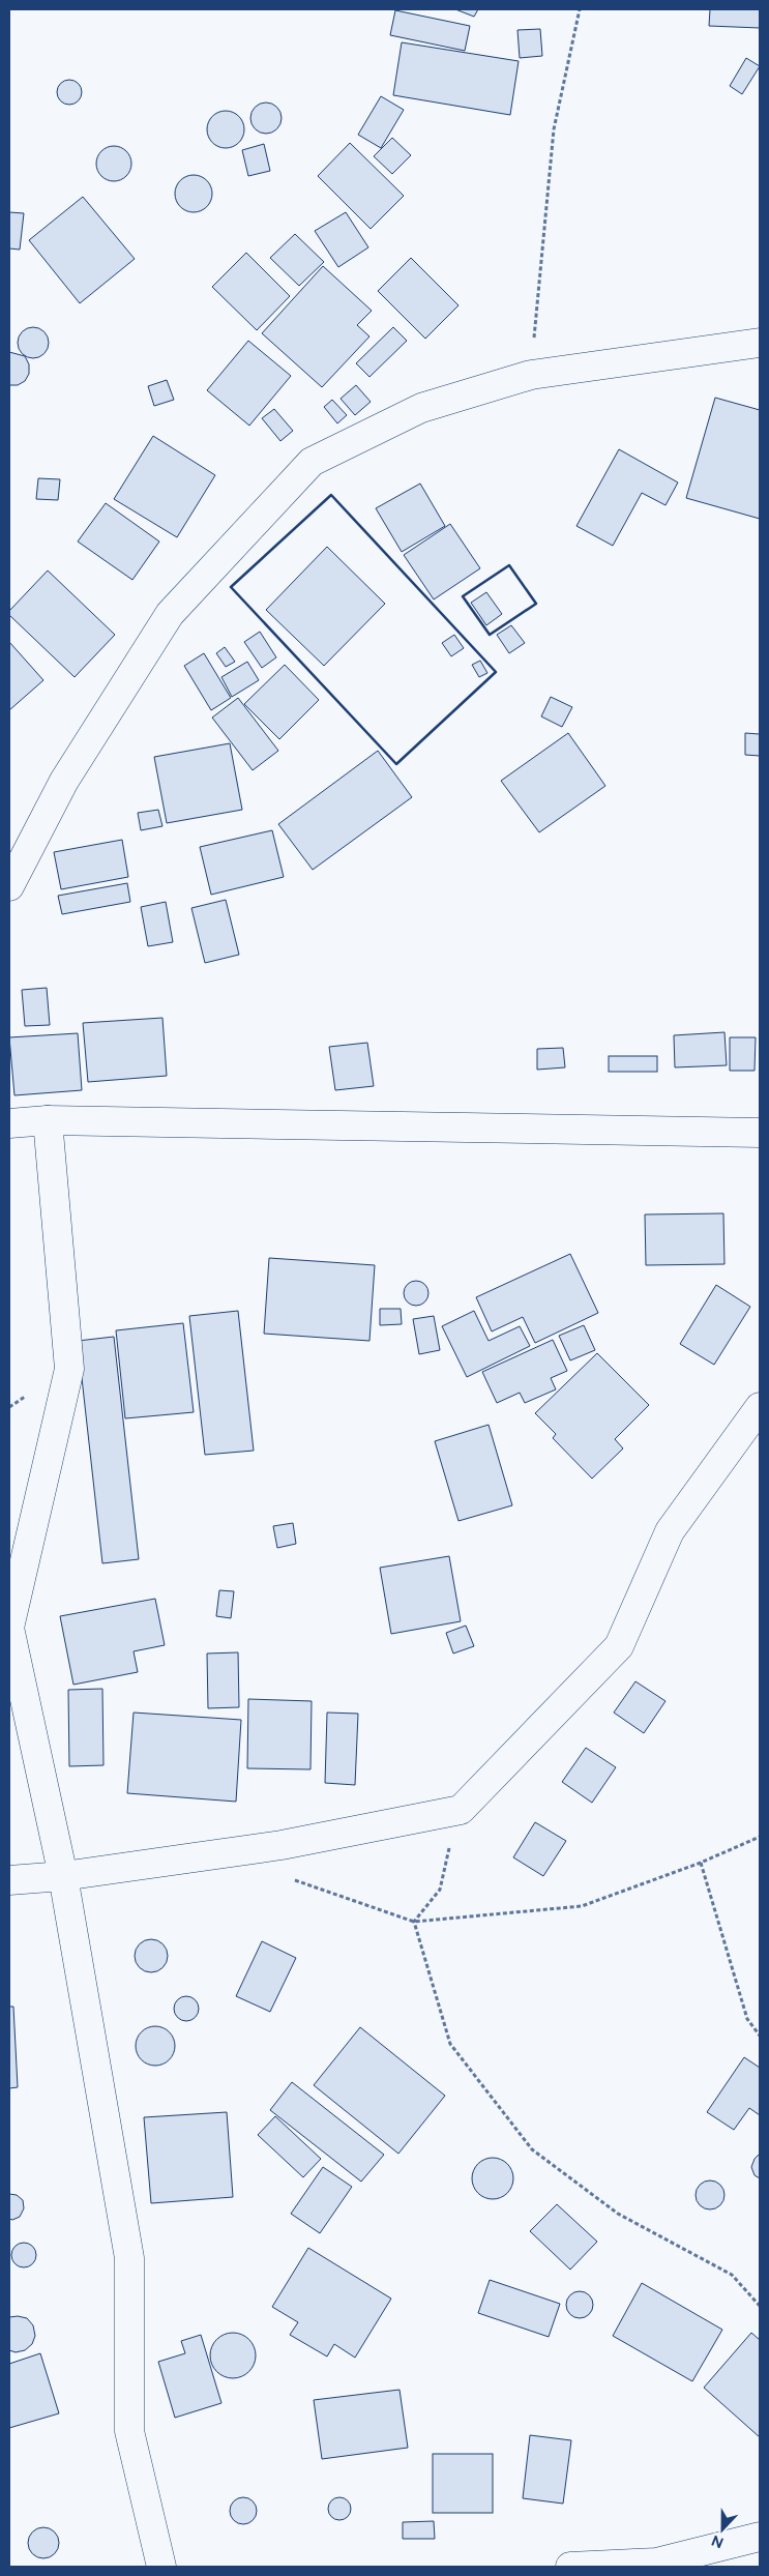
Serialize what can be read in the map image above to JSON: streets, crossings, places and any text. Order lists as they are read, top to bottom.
{
  "north": "bottom"
}
